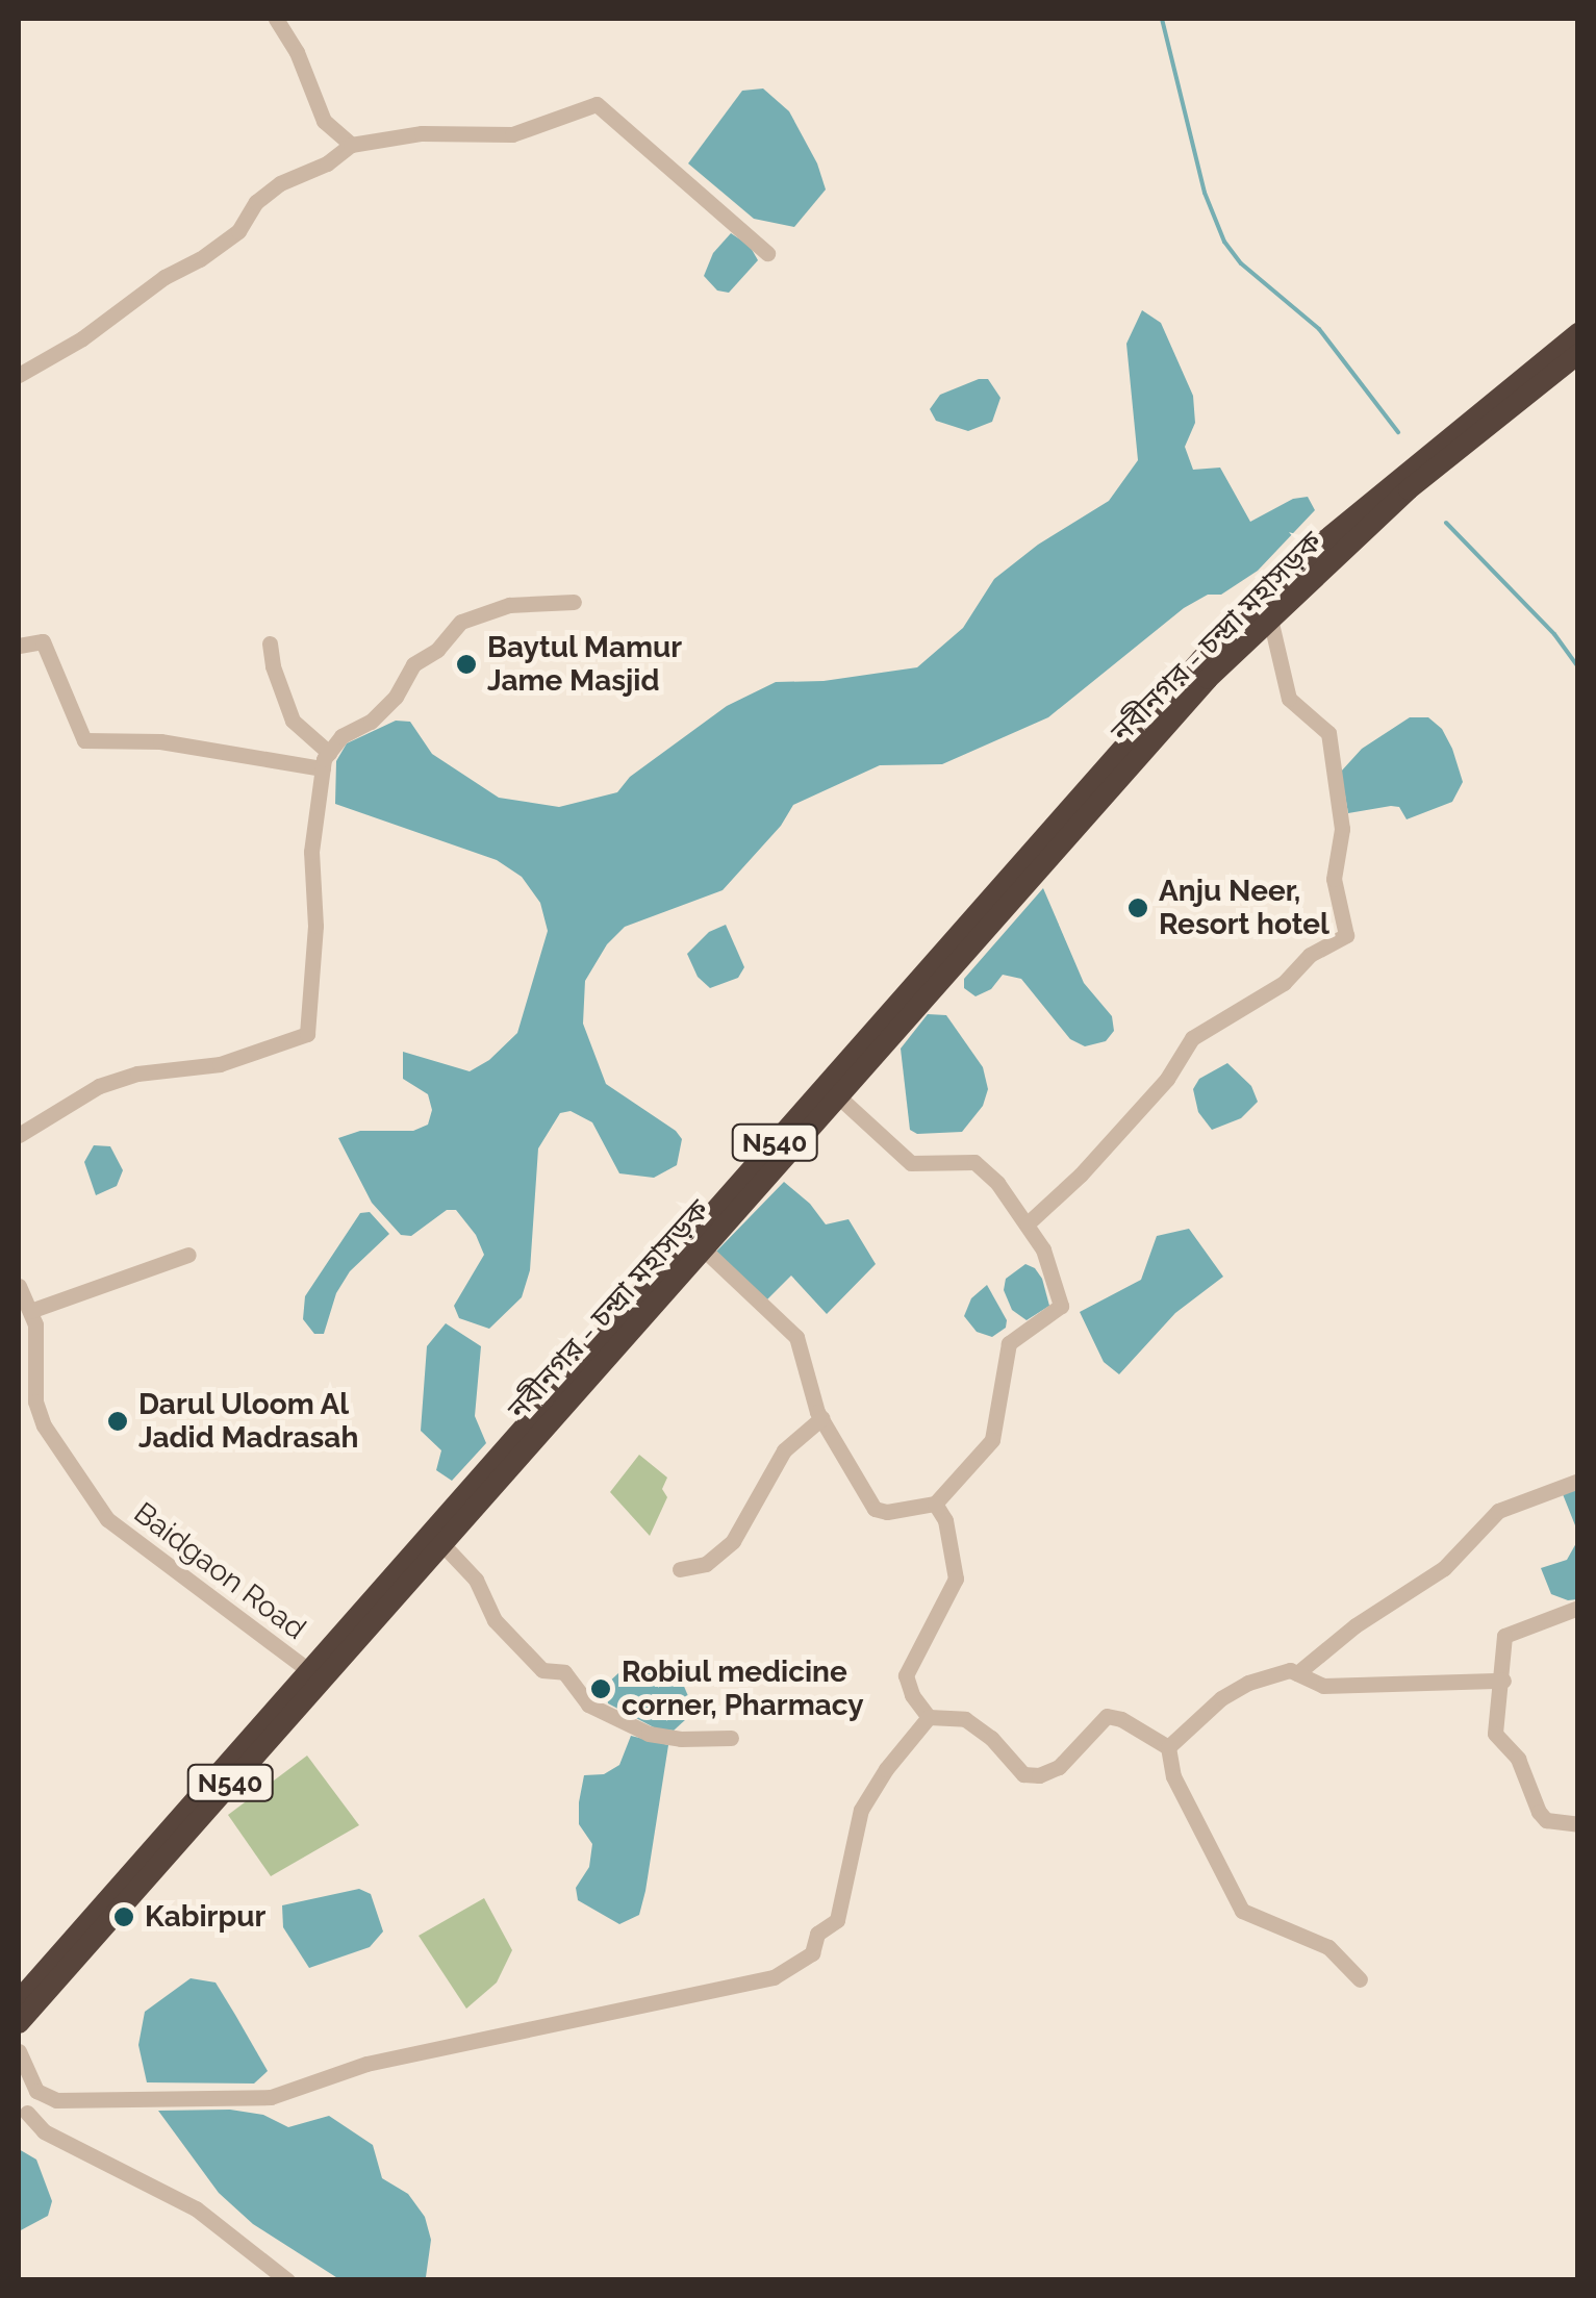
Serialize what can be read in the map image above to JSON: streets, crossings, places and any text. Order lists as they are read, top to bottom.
{
  "streets": {
    "highway": ["নবীনগর - চন্দ্রা মহাসড়ক", "N540"],
    "street": ["Baidgaon Road"]
  },
  "crossings": [
    ["নবীনগর - চন্দ্রা মহাসড়ক", "Baidgaon Road"]
  ],
  "places": [
    "Baytul Mamur Jame Masjid",
    "Anju Neer, Resort hotel",
    "Darul Uloom Al Jadid Madrasah",
    "Robiul medicine corner, Pharmacy",
    "Kabirpur"
  ]
}
